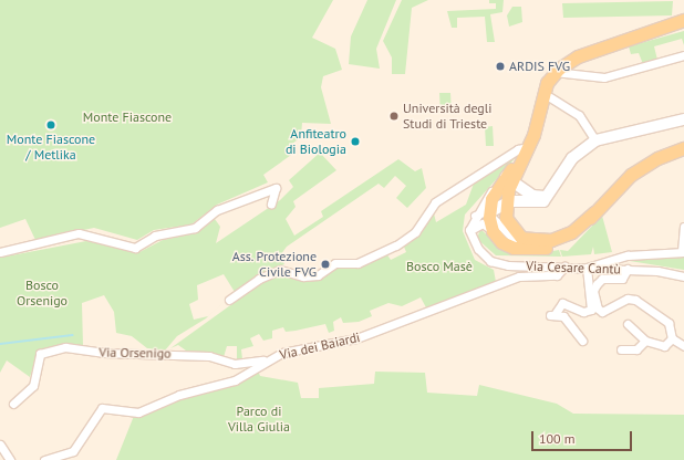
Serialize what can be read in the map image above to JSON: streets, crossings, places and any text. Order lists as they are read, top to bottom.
{
  "streets": {
    "street": ["Via Cesare Cantù", "Via dei Baiardi", "Via Orsenigo"]
  },
  "crossings": [
    ["Via Cesare Cantù", "Via dei Baiardi"],
    ["Via dei Baiardi", "Via Orsenigo"]
  ],
  "parks": [
    "Monte Fiascone",
    "Bosco Masè",
    "Bosco Orsenigo",
    "Parco di Villa Giulia"
  ],
  "places": [
    "ARDIS FVG",
    "Università degli Studi di Trieste",
    "Monte Fiascone / Metlika",
    "Anfiteatro di Biologia",
    "Ass. Protezione Civile FVG"
  ],
  "scale_bar": "100 m"
}
